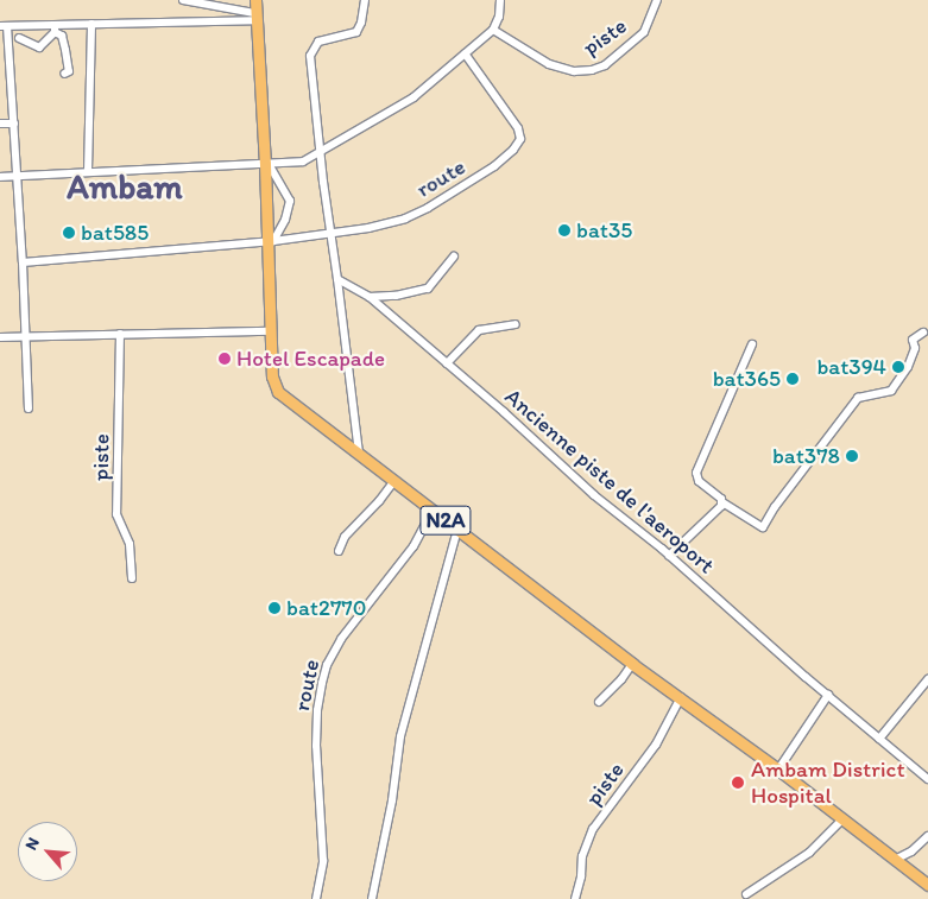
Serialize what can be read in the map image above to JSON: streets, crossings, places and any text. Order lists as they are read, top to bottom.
{
  "streets": {
    "highway": ["N2A"],
    "street": ["piste", "route", "Ancienne piste de l'aeroport"]
  },
  "crossings": [
    ["piste", "N2A"],
    ["route", "N2A"]
  ],
  "districts": ["Ambam"],
  "places": [
    "bat35",
    "bat585",
    "Hotel Escapade",
    "bat394",
    "bat365",
    "bat378",
    "bat2770",
    "Ambam District Hospital"
  ],
  "north": "top left"
}
